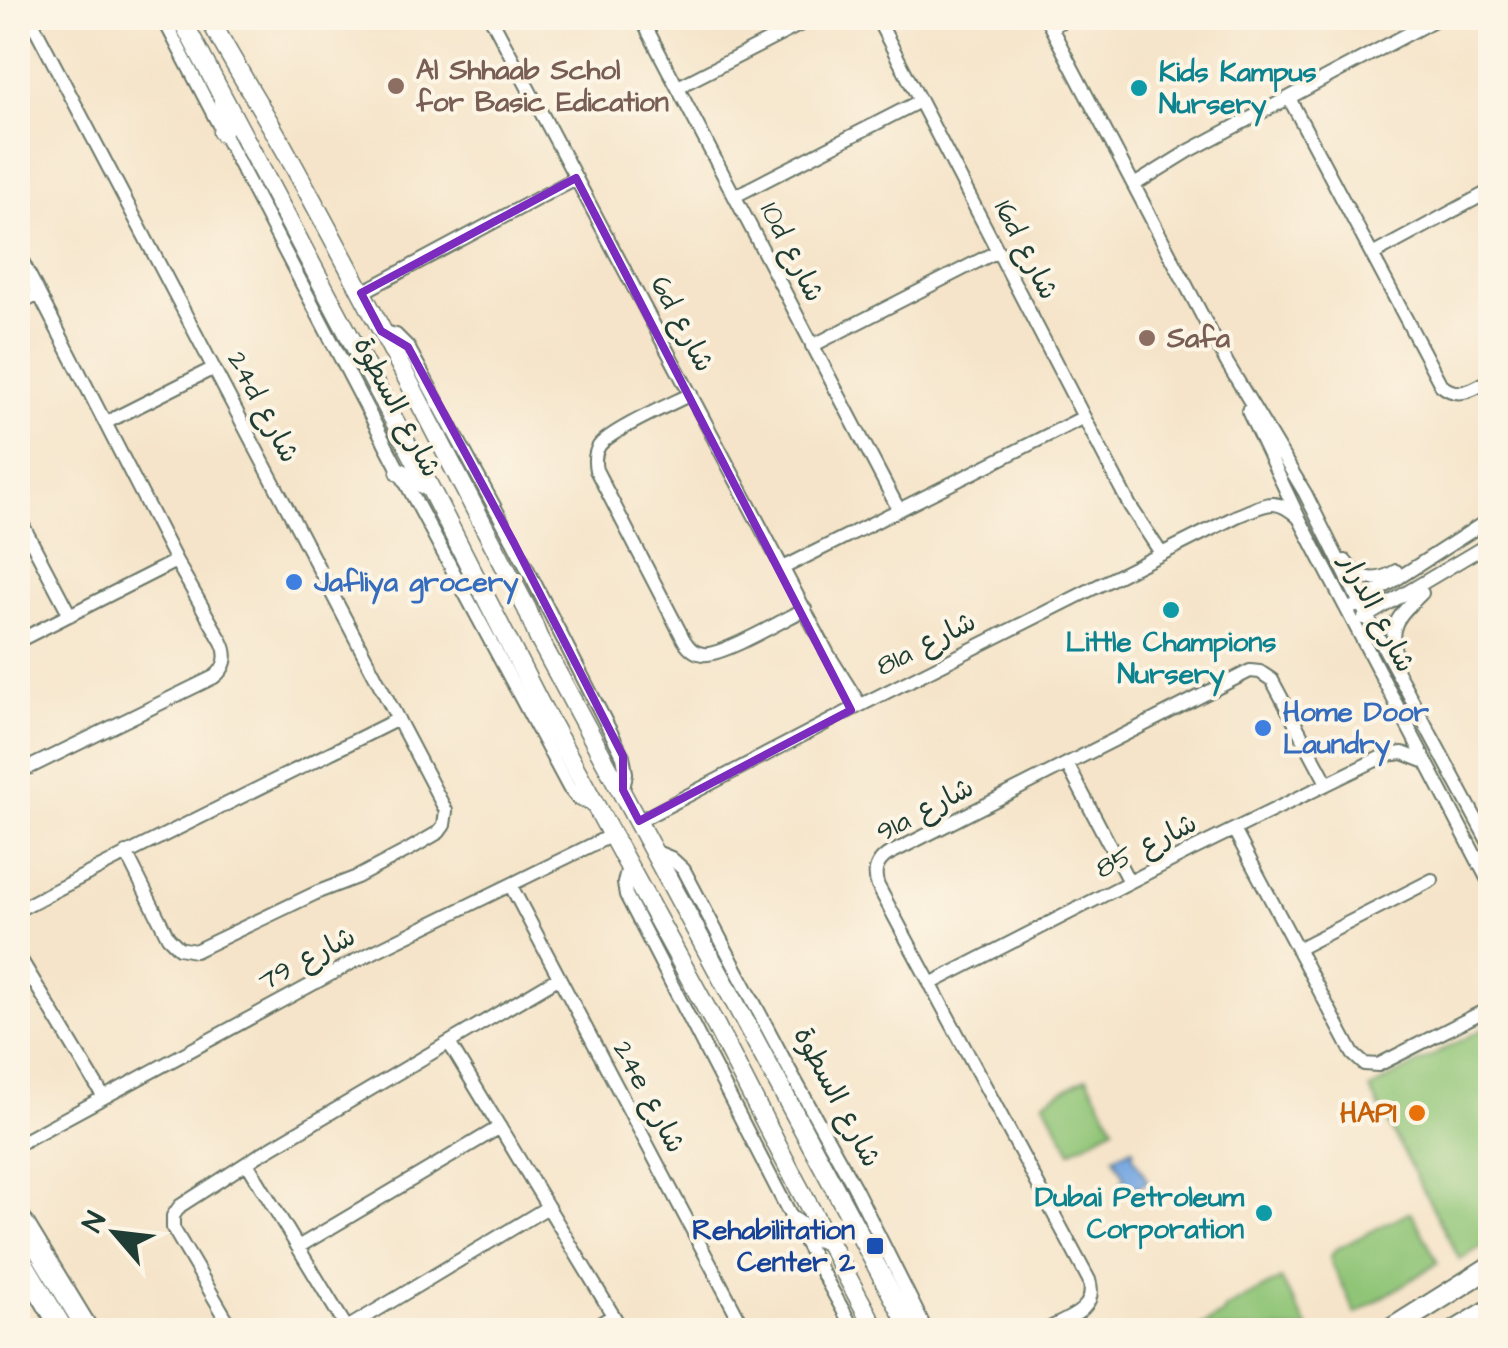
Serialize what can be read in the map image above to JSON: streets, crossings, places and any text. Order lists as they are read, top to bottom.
{
  "streets": {
    "main road": ["شارع السطوة"],
    "street": [
      "16d شارع",
      "10d شارع",
      "6d شارع",
      "24d شارع",
      "شارع الدرار",
      "81a شارع",
      "91a شارع",
      "شارع 85",
      "شارع 79",
      "24e شارع"
    ]
  },
  "crossings": [
    ["16d شارع", "81a شارع"],
    ["6d شارع", "81a شارع"],
    ["شارع السطوة", "81a شارع"],
    ["شارع السطوة", "شارع 79"],
    ["شارع الدرار", "81a شارع"],
    ["شارع الدرار", "شارع 85"],
    ["91a شارع", "شارع 85"],
    ["شارع 79", "24e شارع"]
  ],
  "places": {
    "other": [
      "Al Shhaab Schol for Basic Edication",
      "Kids Kampus Nursery",
      "Safa",
      "Jafliya grocery",
      "Little Champions Nursery",
      "Home Door Laundry",
      "HAPI",
      "Dubai Petroleum Corporation"
    ],
    "transit": ["Rehabilitation Center 2"]
  },
  "north": "top left"
}
